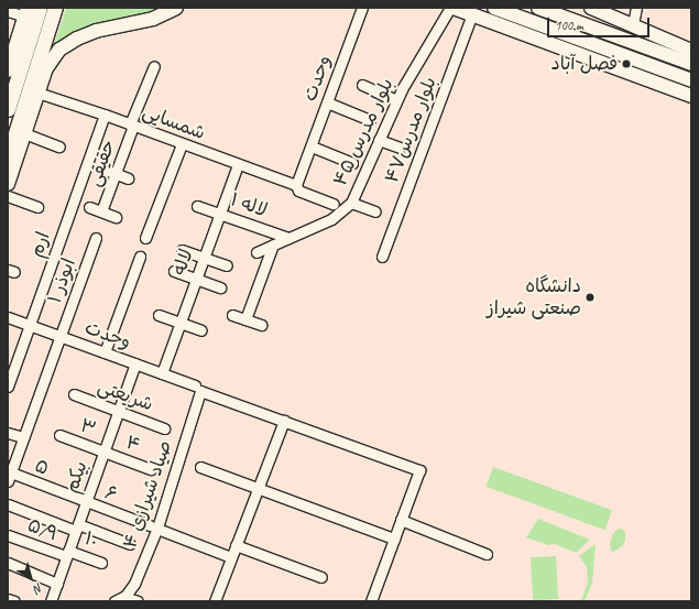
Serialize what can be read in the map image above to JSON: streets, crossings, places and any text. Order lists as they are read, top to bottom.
{
  "streets": {
    "street": [
      "وحدت",
      "شمسایی",
      "بلوار مدرس۴۷",
      "۴۵ بلوار مدرس",
      "حقیقی",
      "لاله ۱",
      "ارم",
      "لاله",
      "ابوذر ۱",
      "شریعتی",
      "۳",
      "۴",
      "۵",
      "بیکم",
      "۶",
      "صیاد شیرازی ۴",
      "۵/۹",
      "۱۰"
    ]
  },
  "crossings": [
    ["وحدت", "شمسایی"],
    ["وحدت", "ارم"],
    ["وحدت", "لاله"],
    ["وحدت", "ابوذر ۱"],
    ["وحدت", "بیکم"],
    ["وحدت", "صیاد شیرازی ۴"],
    ["شمسایی", "حقیقی"],
    ["شمسایی", "ارم"],
    ["شمسایی", "لاله"],
    ["۴۵ بلوار مدرس", "لاله ۱"],
    ["لاله ۱", "لاله"],
    ["ابوذر ۱", "۵"],
    ["شریعتی", "بیکم"],
    ["۳", "۴"],
    ["۳", "بیکم"],
    ["۴", "بیکم"],
    ["۵", "بیکم"],
    ["۵", "۶"],
    ["بیکم", "۶"],
    ["بیکم", "۵/۹"],
    ["بیکم", "۱۰"],
    ["۵/۹", "۱۰"]
  ],
  "places": ["فصل آباد", "دانشگاه صنعتی شیراز"],
  "scale_bar": "100 m",
  "north": "bottom right"
}
